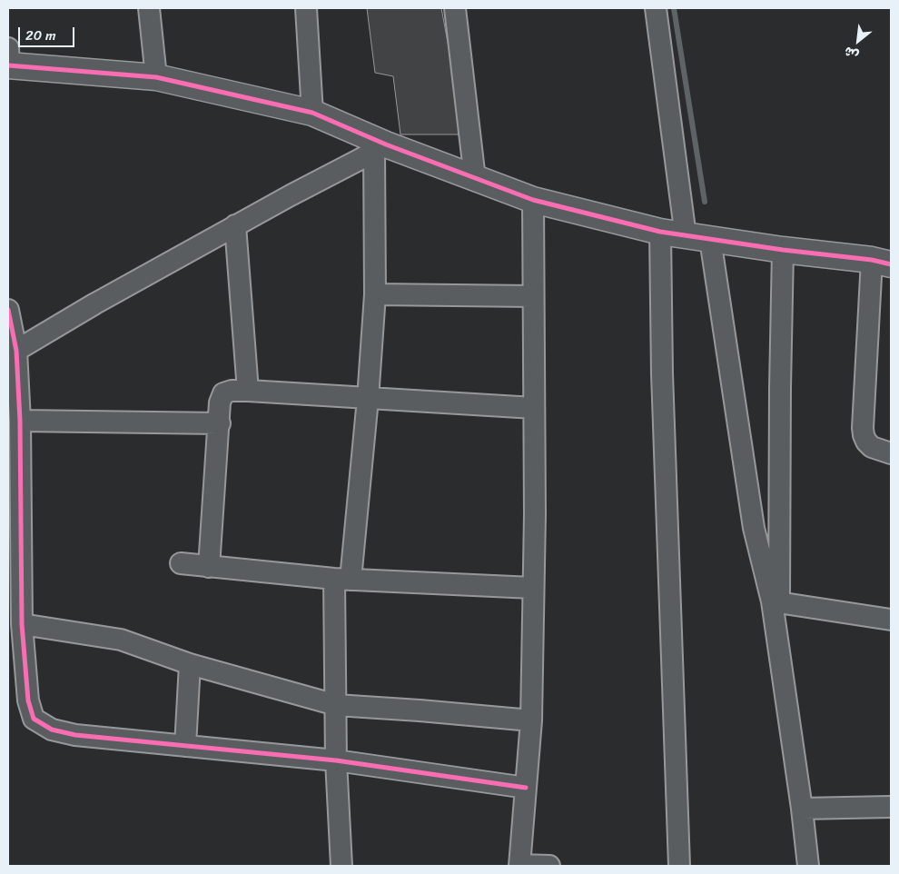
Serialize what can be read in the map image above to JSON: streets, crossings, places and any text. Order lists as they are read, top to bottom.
{
  "scale_bar": "20 m",
  "north": "bottom left"
}
